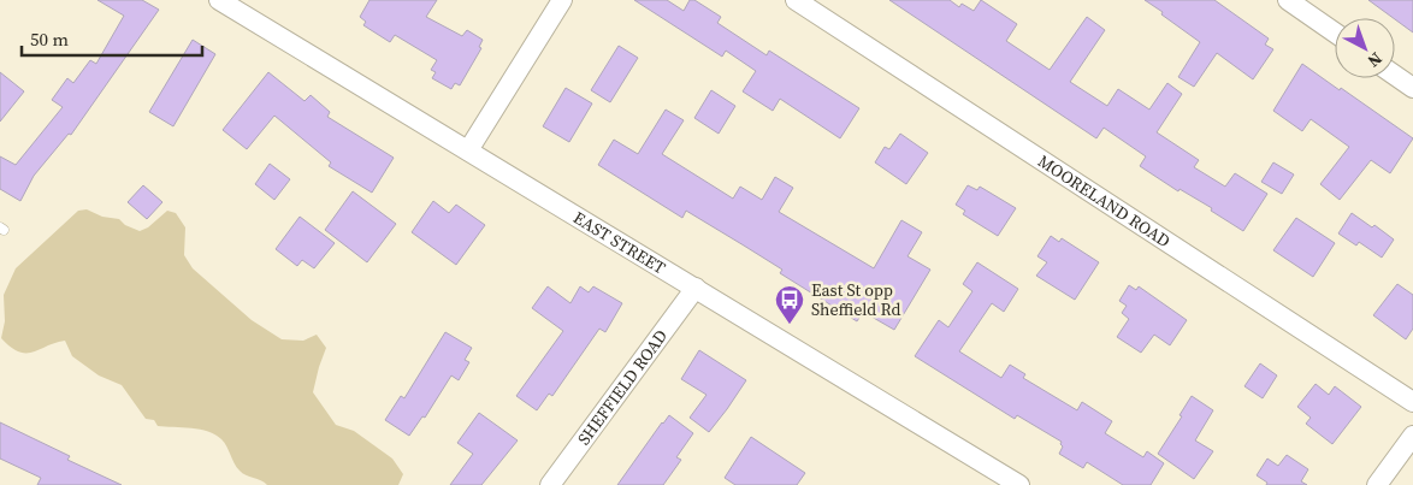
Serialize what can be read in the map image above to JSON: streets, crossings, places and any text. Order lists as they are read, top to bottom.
{
  "streets": {
    "street": ["MOORELAND ROAD", "EAST STREET", "SHEFFIELD ROAD"]
  },
  "crossings": [
    ["EAST STREET", "SHEFFIELD ROAD"]
  ],
  "places": {
    "bus stop": ["East St opp Sheffield Rd"]
  },
  "scale_bar": "50 m",
  "north": "bottom right"
}
